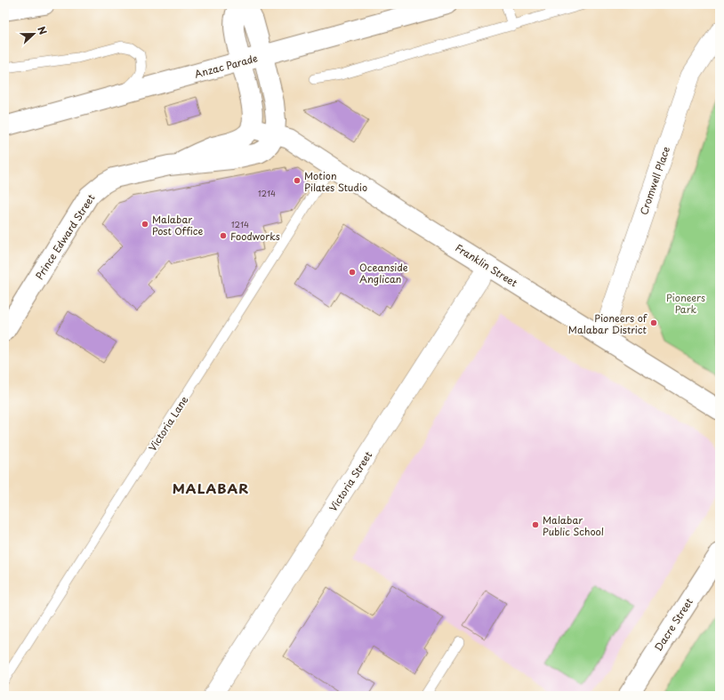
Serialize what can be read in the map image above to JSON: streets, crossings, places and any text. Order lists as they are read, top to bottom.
{
  "streets": {
    "street": [
      "Anzac Parade",
      "Cromwell Place",
      "Prince Edward Street",
      "Franklin Street",
      "Victoria Street",
      "Dacre Street"
    ],
    "lane": ["Victoria Lane"]
  },
  "crossings": [
    ["Cromwell Place", "Franklin Street"],
    ["Prince Edward Street", "Franklin Street"],
    ["Franklin Street", "Victoria Lane"],
    ["Franklin Street", "Victoria Street"]
  ],
  "districts": ["MALABAR"],
  "parks": ["Pioneers Park"],
  "places": [
    "Motion Pilates Studio",
    "Malabar Post Office",
    "Foodworks",
    "Oceanside Anglican",
    "Pioneers of Malabar District",
    "Malabar Public School"
  ],
  "house_numbers": ["1214", "1214"],
  "north": "right"
}
